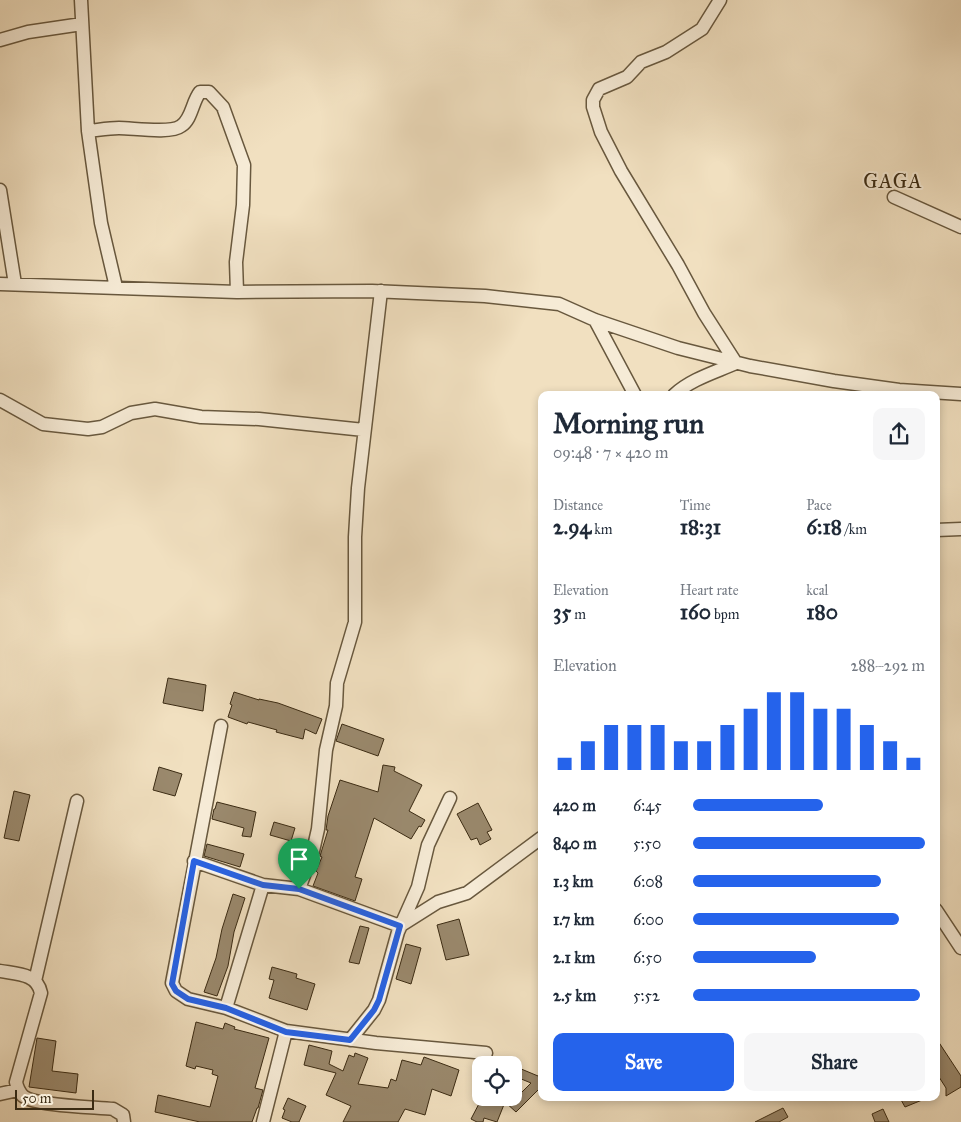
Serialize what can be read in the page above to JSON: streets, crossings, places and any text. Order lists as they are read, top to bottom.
{
  "districts": ["GAGA"],
  "scale_bar": "50 m",
  "page": {
    "heading": ["Morning run", "09:48 · 7 × 420 m"],
    "stats": [
      ["Distance", "2.94 km"],
      ["Time", "18:31"],
      ["Pace", "6:18 /km"],
      ["Elevation", "35 m"],
      ["Heart rate", "160 bpm"],
      ["kcal", "180"]
    ],
    "chart": ["Elevation", "288–292 m"],
    "list": [
      {
        "name": "420 m",
        "note": "6:45"
      },
      {
        "name": "840 m",
        "note": "5:50"
      },
      {
        "name": "1.3 km",
        "note": "6:08"
      },
      {
        "name": "1.7 km",
        "note": "6:00"
      },
      {
        "name": "2.1 km",
        "note": "6:50"
      },
      {
        "name": "2.5 km",
        "note": "5:52"
      }
    ],
    "buttons": ["Save", "Share"],
    "scale": "50 m"
  }
}
